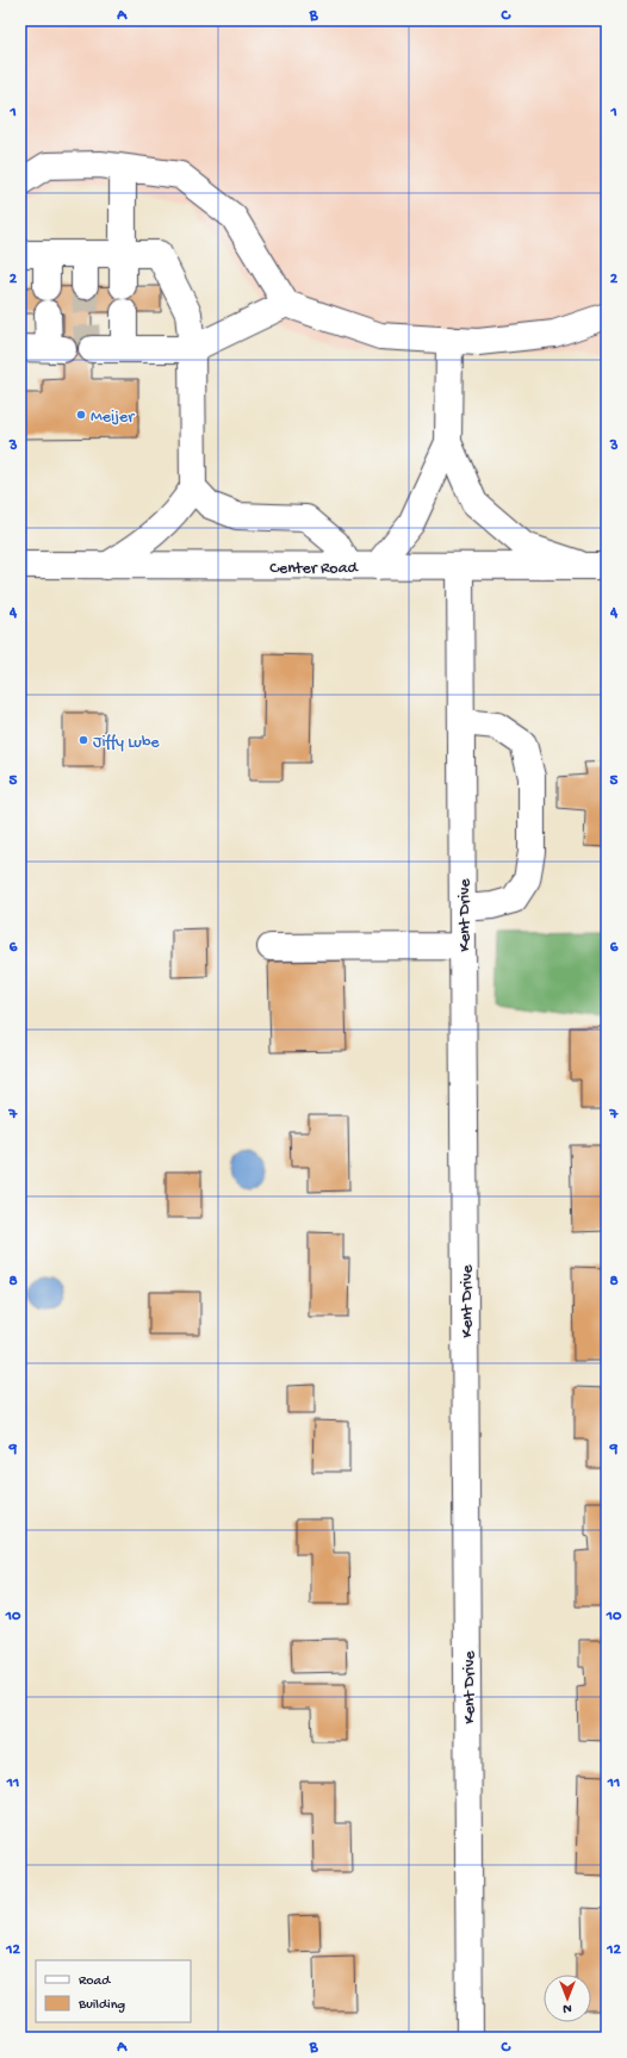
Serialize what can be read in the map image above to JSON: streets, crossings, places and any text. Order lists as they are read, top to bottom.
{
  "streets": {
    "street": ["Center Road", "Kent Drive"]
  },
  "crossings": [
    ["Center Road", "Kent Drive"]
  ],
  "places": ["Meijer", "Jiffy Lube"],
  "legend": ["Road", "Building"],
  "north": "bottom",
  "grid": {
    "columns": ["A", "B", "C"],
    "rows": [
      "1",
      "2",
      "3",
      "4",
      "5",
      "6",
      "7",
      "8",
      "9",
      "10",
      "11",
      "12"
    ]
  }
}
